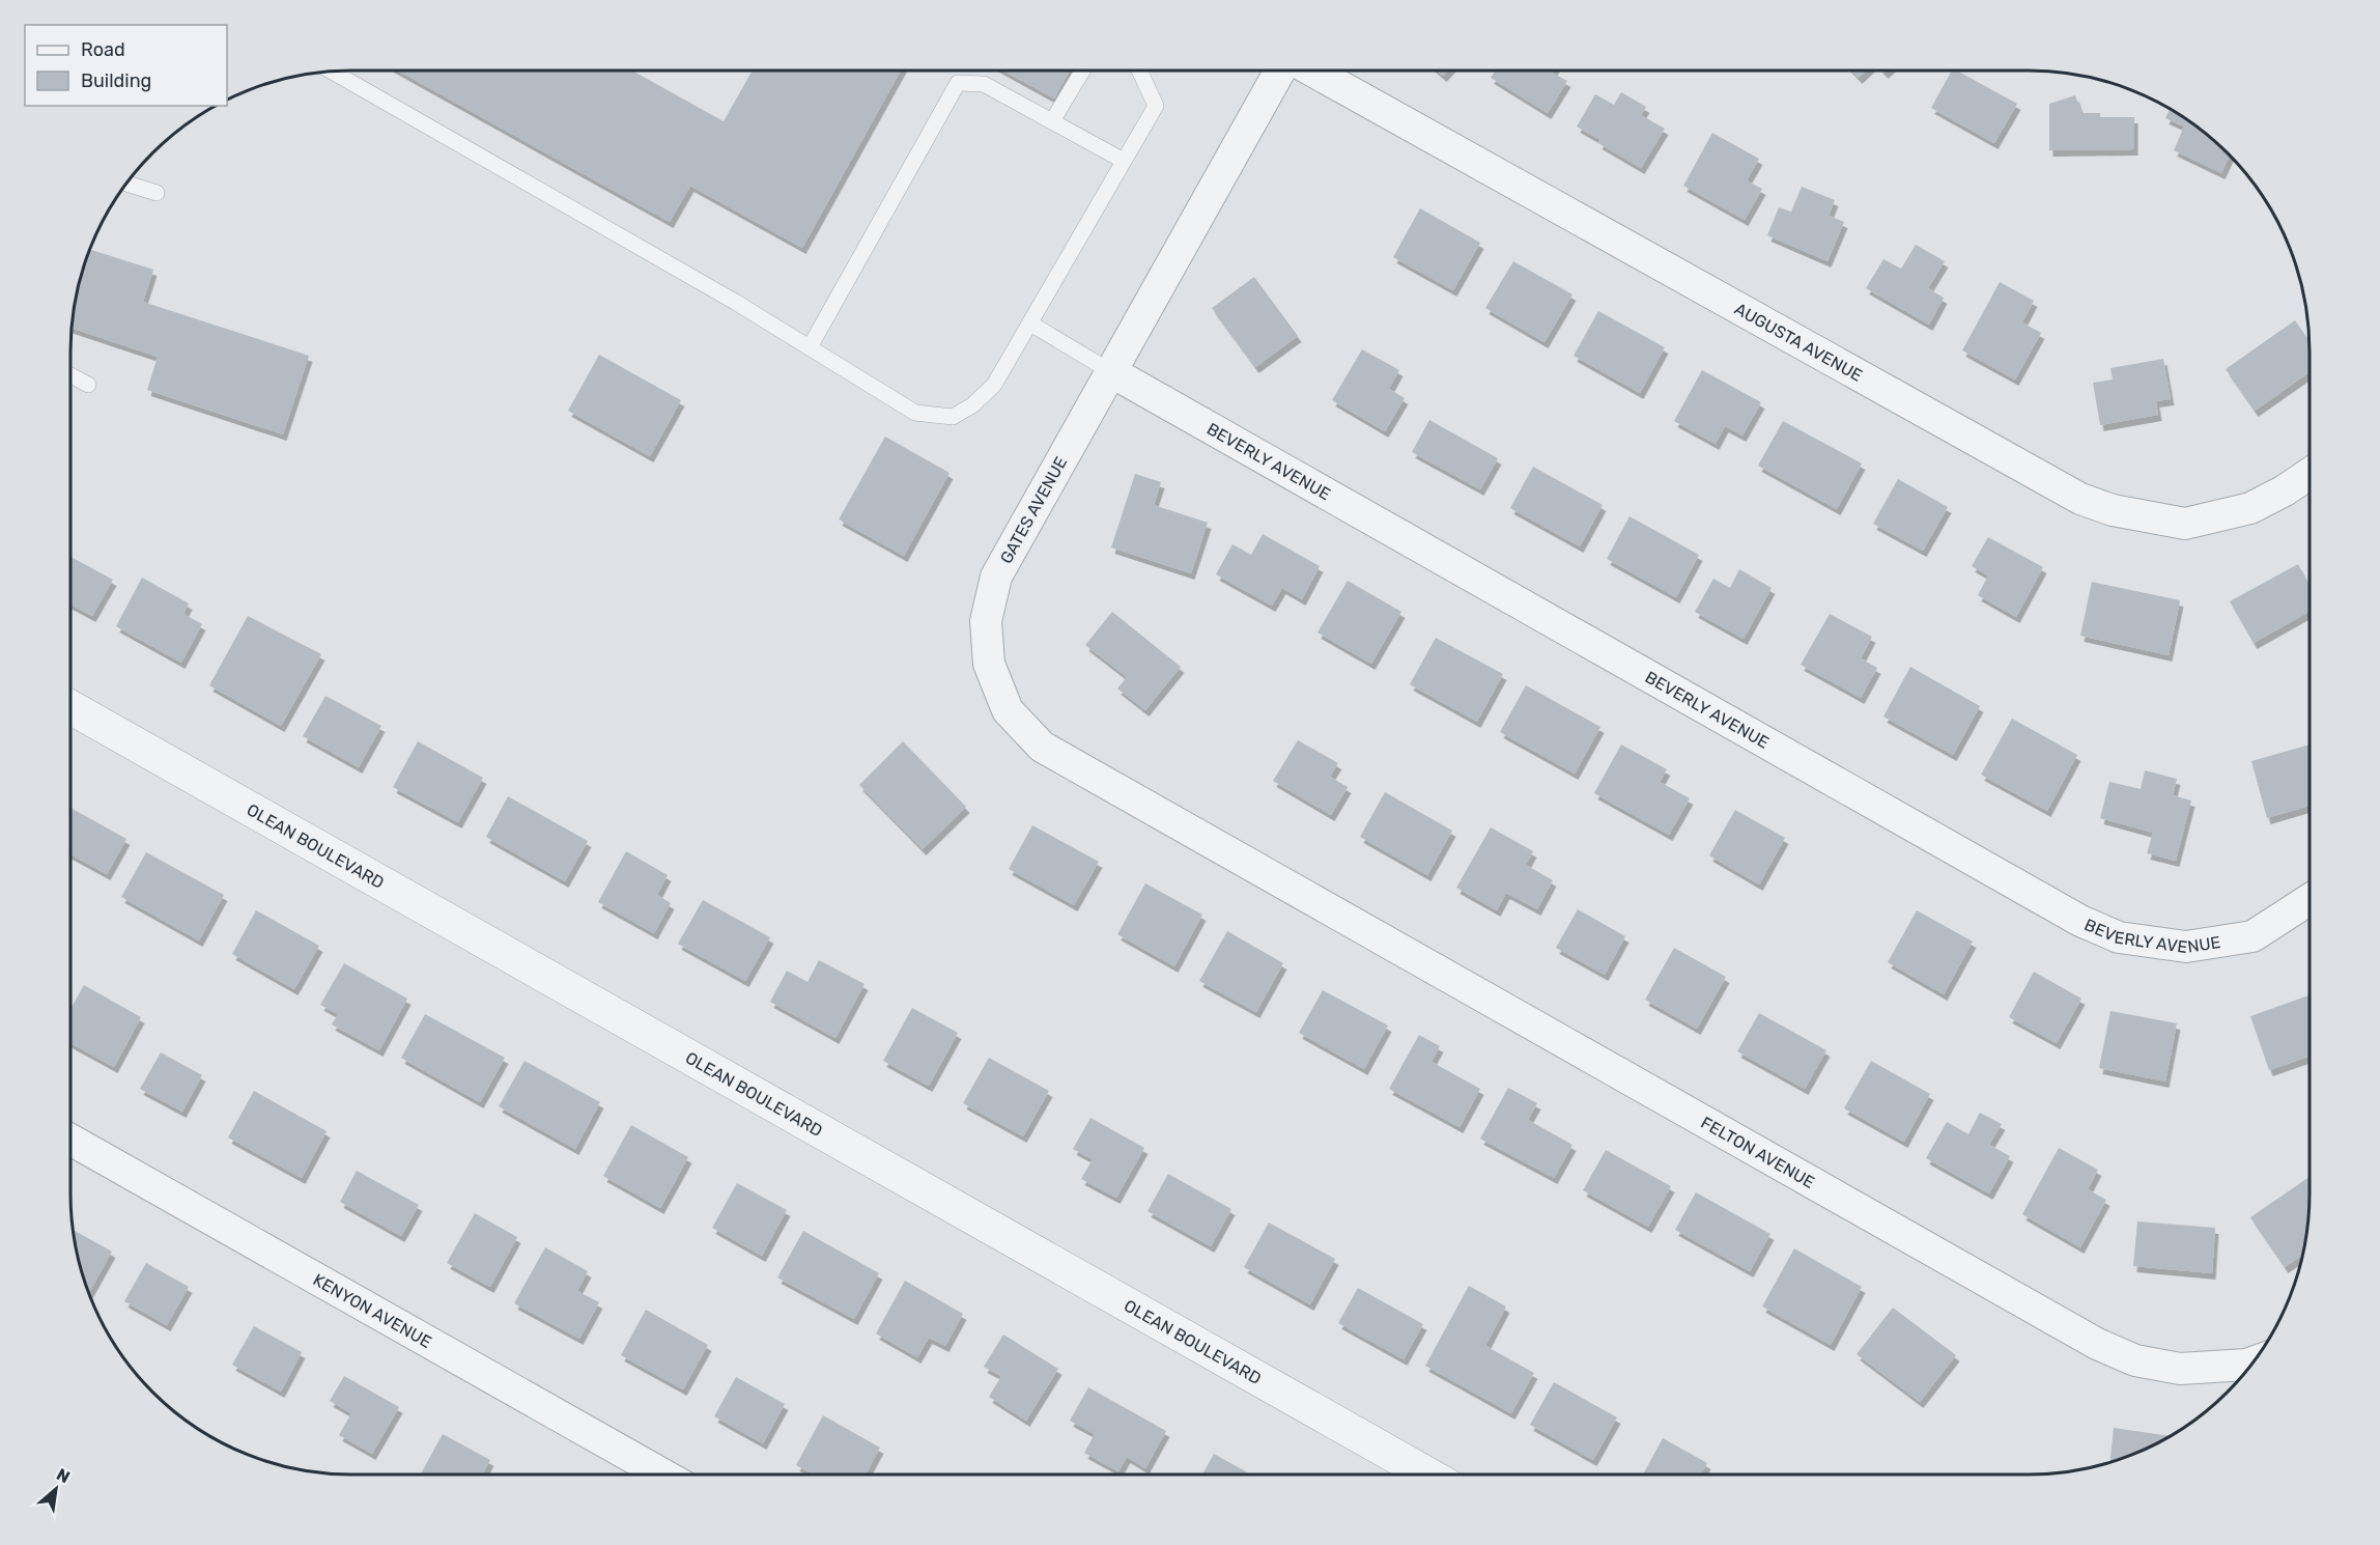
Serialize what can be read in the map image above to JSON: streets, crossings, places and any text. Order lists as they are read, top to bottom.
{
  "streets": {
    "street": [
      "AUGUSTA AVENUE",
      "BEVERLY AVENUE",
      "GATES AVENUE",
      "OLEAN BOULEVARD",
      "FELTON AVENUE",
      "KENYON AVENUE"
    ]
  },
  "crossings": [
    ["BEVERLY AVENUE", "GATES AVENUE"],
    ["GATES AVENUE", "FELTON AVENUE"]
  ],
  "legend": ["Road", "Building"],
  "north": "top right"
}
